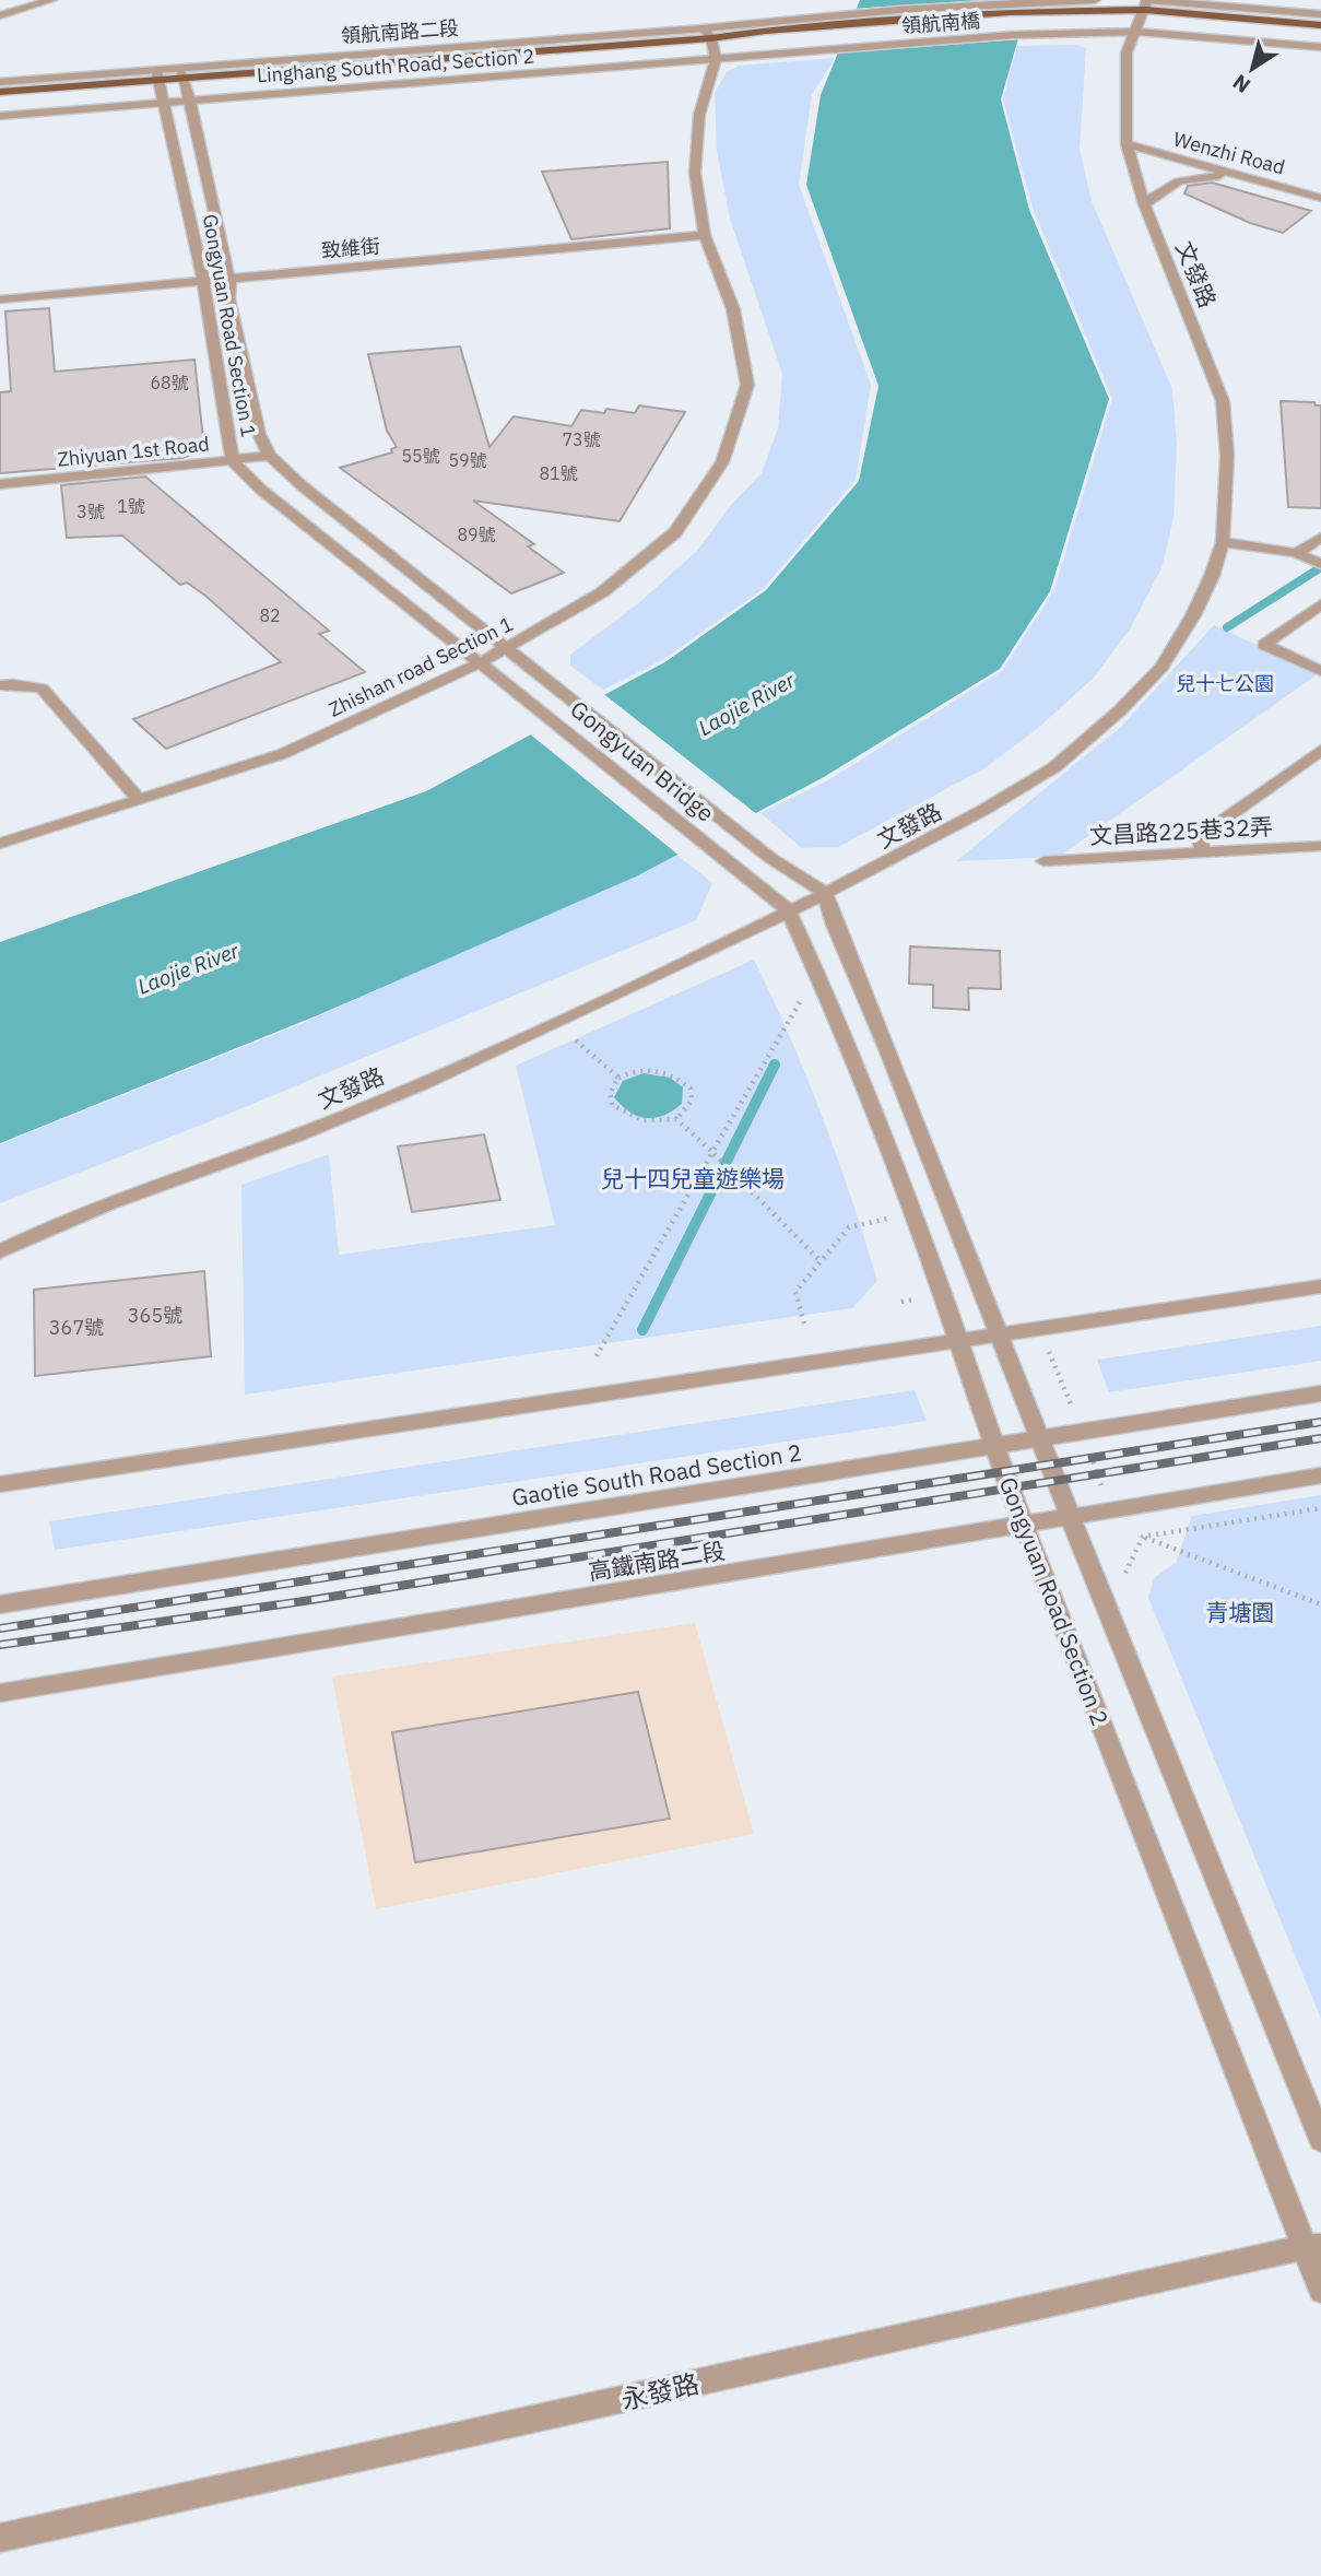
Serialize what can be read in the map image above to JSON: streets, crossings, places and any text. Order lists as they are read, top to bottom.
{
  "streets": {
    "main road": ["領航南橋", "領航南路二段"],
    "street": [
      "Linghang South Road, Section 2",
      "Wenzhi Road",
      "致維街",
      "文發路",
      "Gongyuan Road Section 1",
      "Zhiyuan 1st Road",
      "Zhishan road Section 1",
      "Gongyuan Bridge",
      "文昌路225巷32弄",
      "Gaotie South Road Section 2",
      "高鐵南路二段",
      "Gongyuan Road Section 2",
      "永發路"
    ]
  },
  "crossings": [
    ["領航南橋", "領航南路二段"],
    ["領航南橋", "Linghang South Road, Section 2"],
    ["領航南橋", "文發路"],
    ["領航南路二段", "Linghang South Road, Section 2"],
    ["領航南路二段", "Gongyuan Road Section 1"],
    ["領航南路二段", "Zhishan road Section 1"],
    ["Linghang South Road, Section 2", "Gongyuan Road Section 1"],
    ["Linghang South Road, Section 2", "Zhishan road Section 1"],
    ["Wenzhi Road", "文發路"],
    ["致維街", "Gongyuan Road Section 1"],
    ["致維街", "Zhishan road Section 1"],
    ["文發路", "Gongyuan Bridge"],
    ["文發路", "Gongyuan Road Section 2"],
    ["Gongyuan Road Section 1", "Zhiyuan 1st Road"],
    ["Gongyuan Road Section 1", "Zhishan road Section 1"],
    ["Gongyuan Road Section 1", "Gongyuan Bridge"],
    ["Gongyuan Bridge", "Gongyuan Road Section 2"],
    ["Gaotie South Road Section 2", "Gongyuan Road Section 2"],
    ["高鐵南路二段", "Gongyuan Road Section 2"],
    ["Gongyuan Road Section 2", "永發路"]
  ],
  "water": ["Laojie River"],
  "parks": ["兒十七公園", "兒十四兒童遊樂場", "青塘園"],
  "house_numbers": [
    "68號",
    "73號",
    "55號",
    "59號",
    "81號",
    "1號",
    "3號",
    "89號",
    "82",
    "365號",
    "367號"
  ],
  "north": "bottom left"
}
